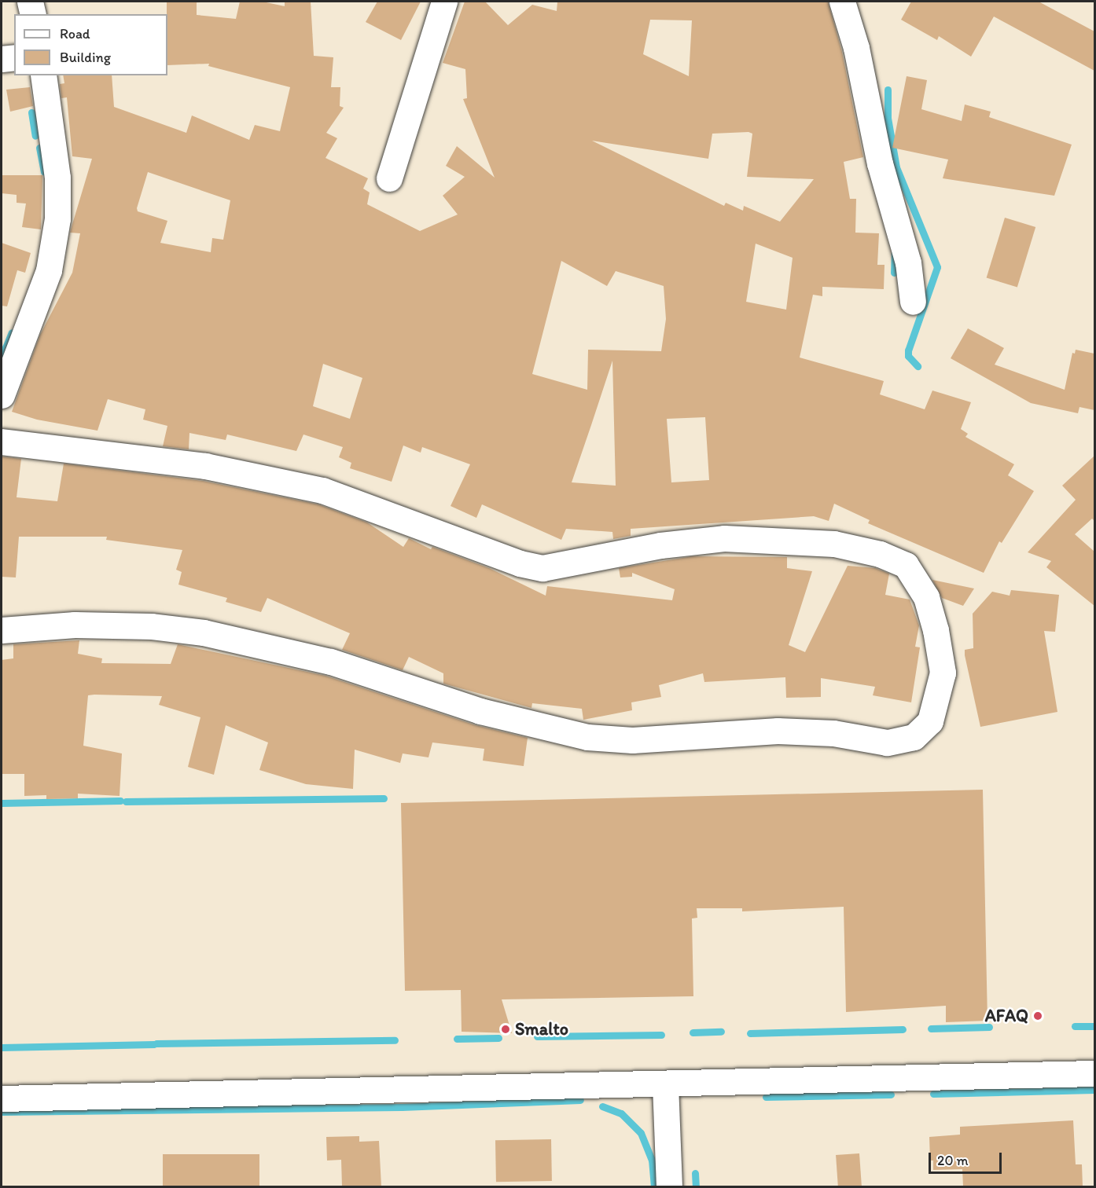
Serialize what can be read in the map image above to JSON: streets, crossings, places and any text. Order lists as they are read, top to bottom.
{
  "places": ["AFAQ", "Smalto"],
  "legend": ["Road", "Building"],
  "scale_bar": "20 m"
}
